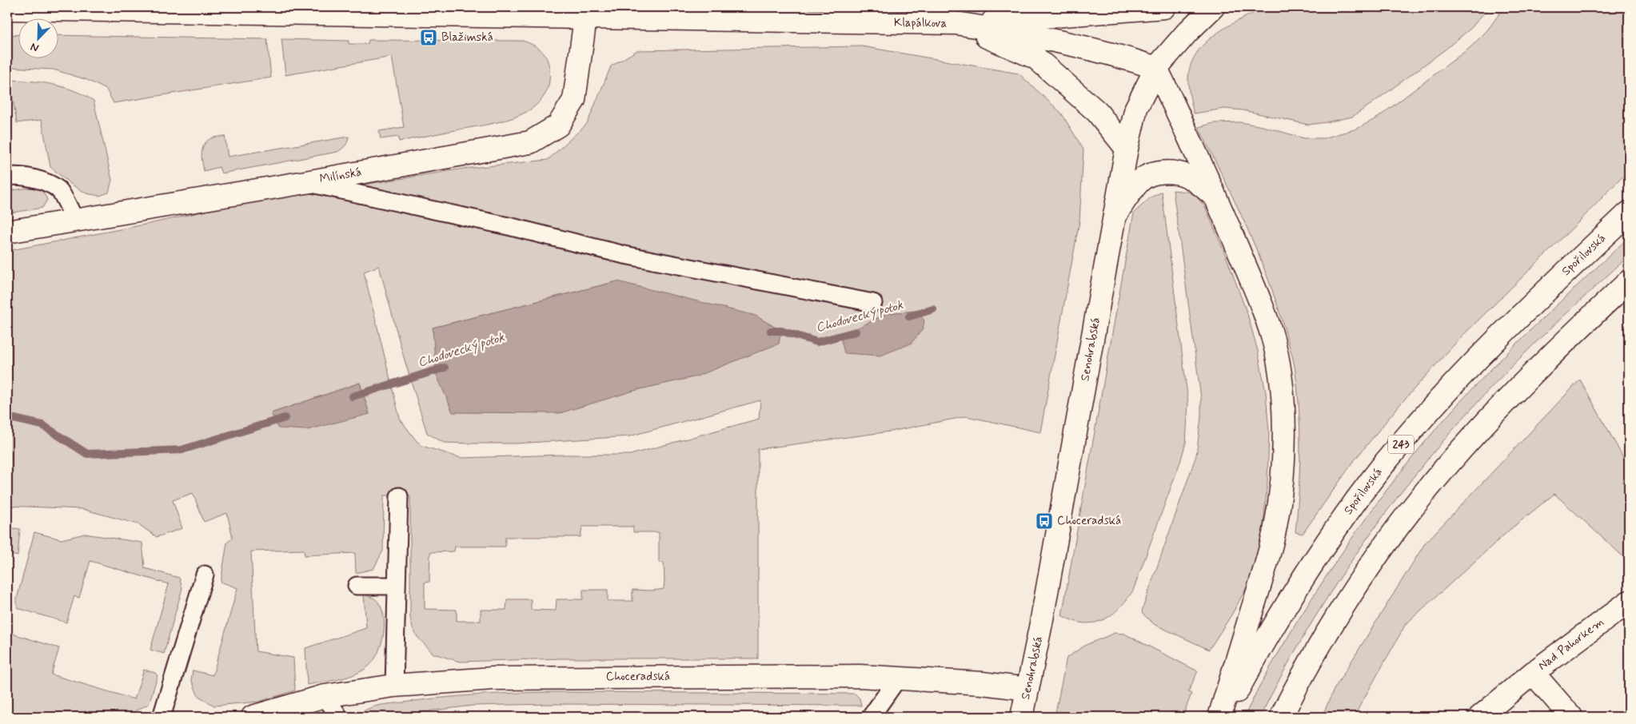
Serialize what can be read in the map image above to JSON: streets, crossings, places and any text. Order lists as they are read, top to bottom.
{
  "streets": {
    "main road": [
      "Klapálkova",
      "Milínská",
      "Spořilovská",
      "Senohrabská",
      "243",
      "Nad Pahorkem",
      "Choceradská"
    ]
  },
  "crossings": [
    ["Klapálkova", "Milínská"],
    ["Klapálkova", "Senohrabská"],
    ["Senohrabská", "Choceradská"]
  ],
  "water": ["Chodovecký potok"],
  "places": {
    "bus stop": ["Blažimská", "Choceradská"]
  },
  "north": "bottom left"
}
